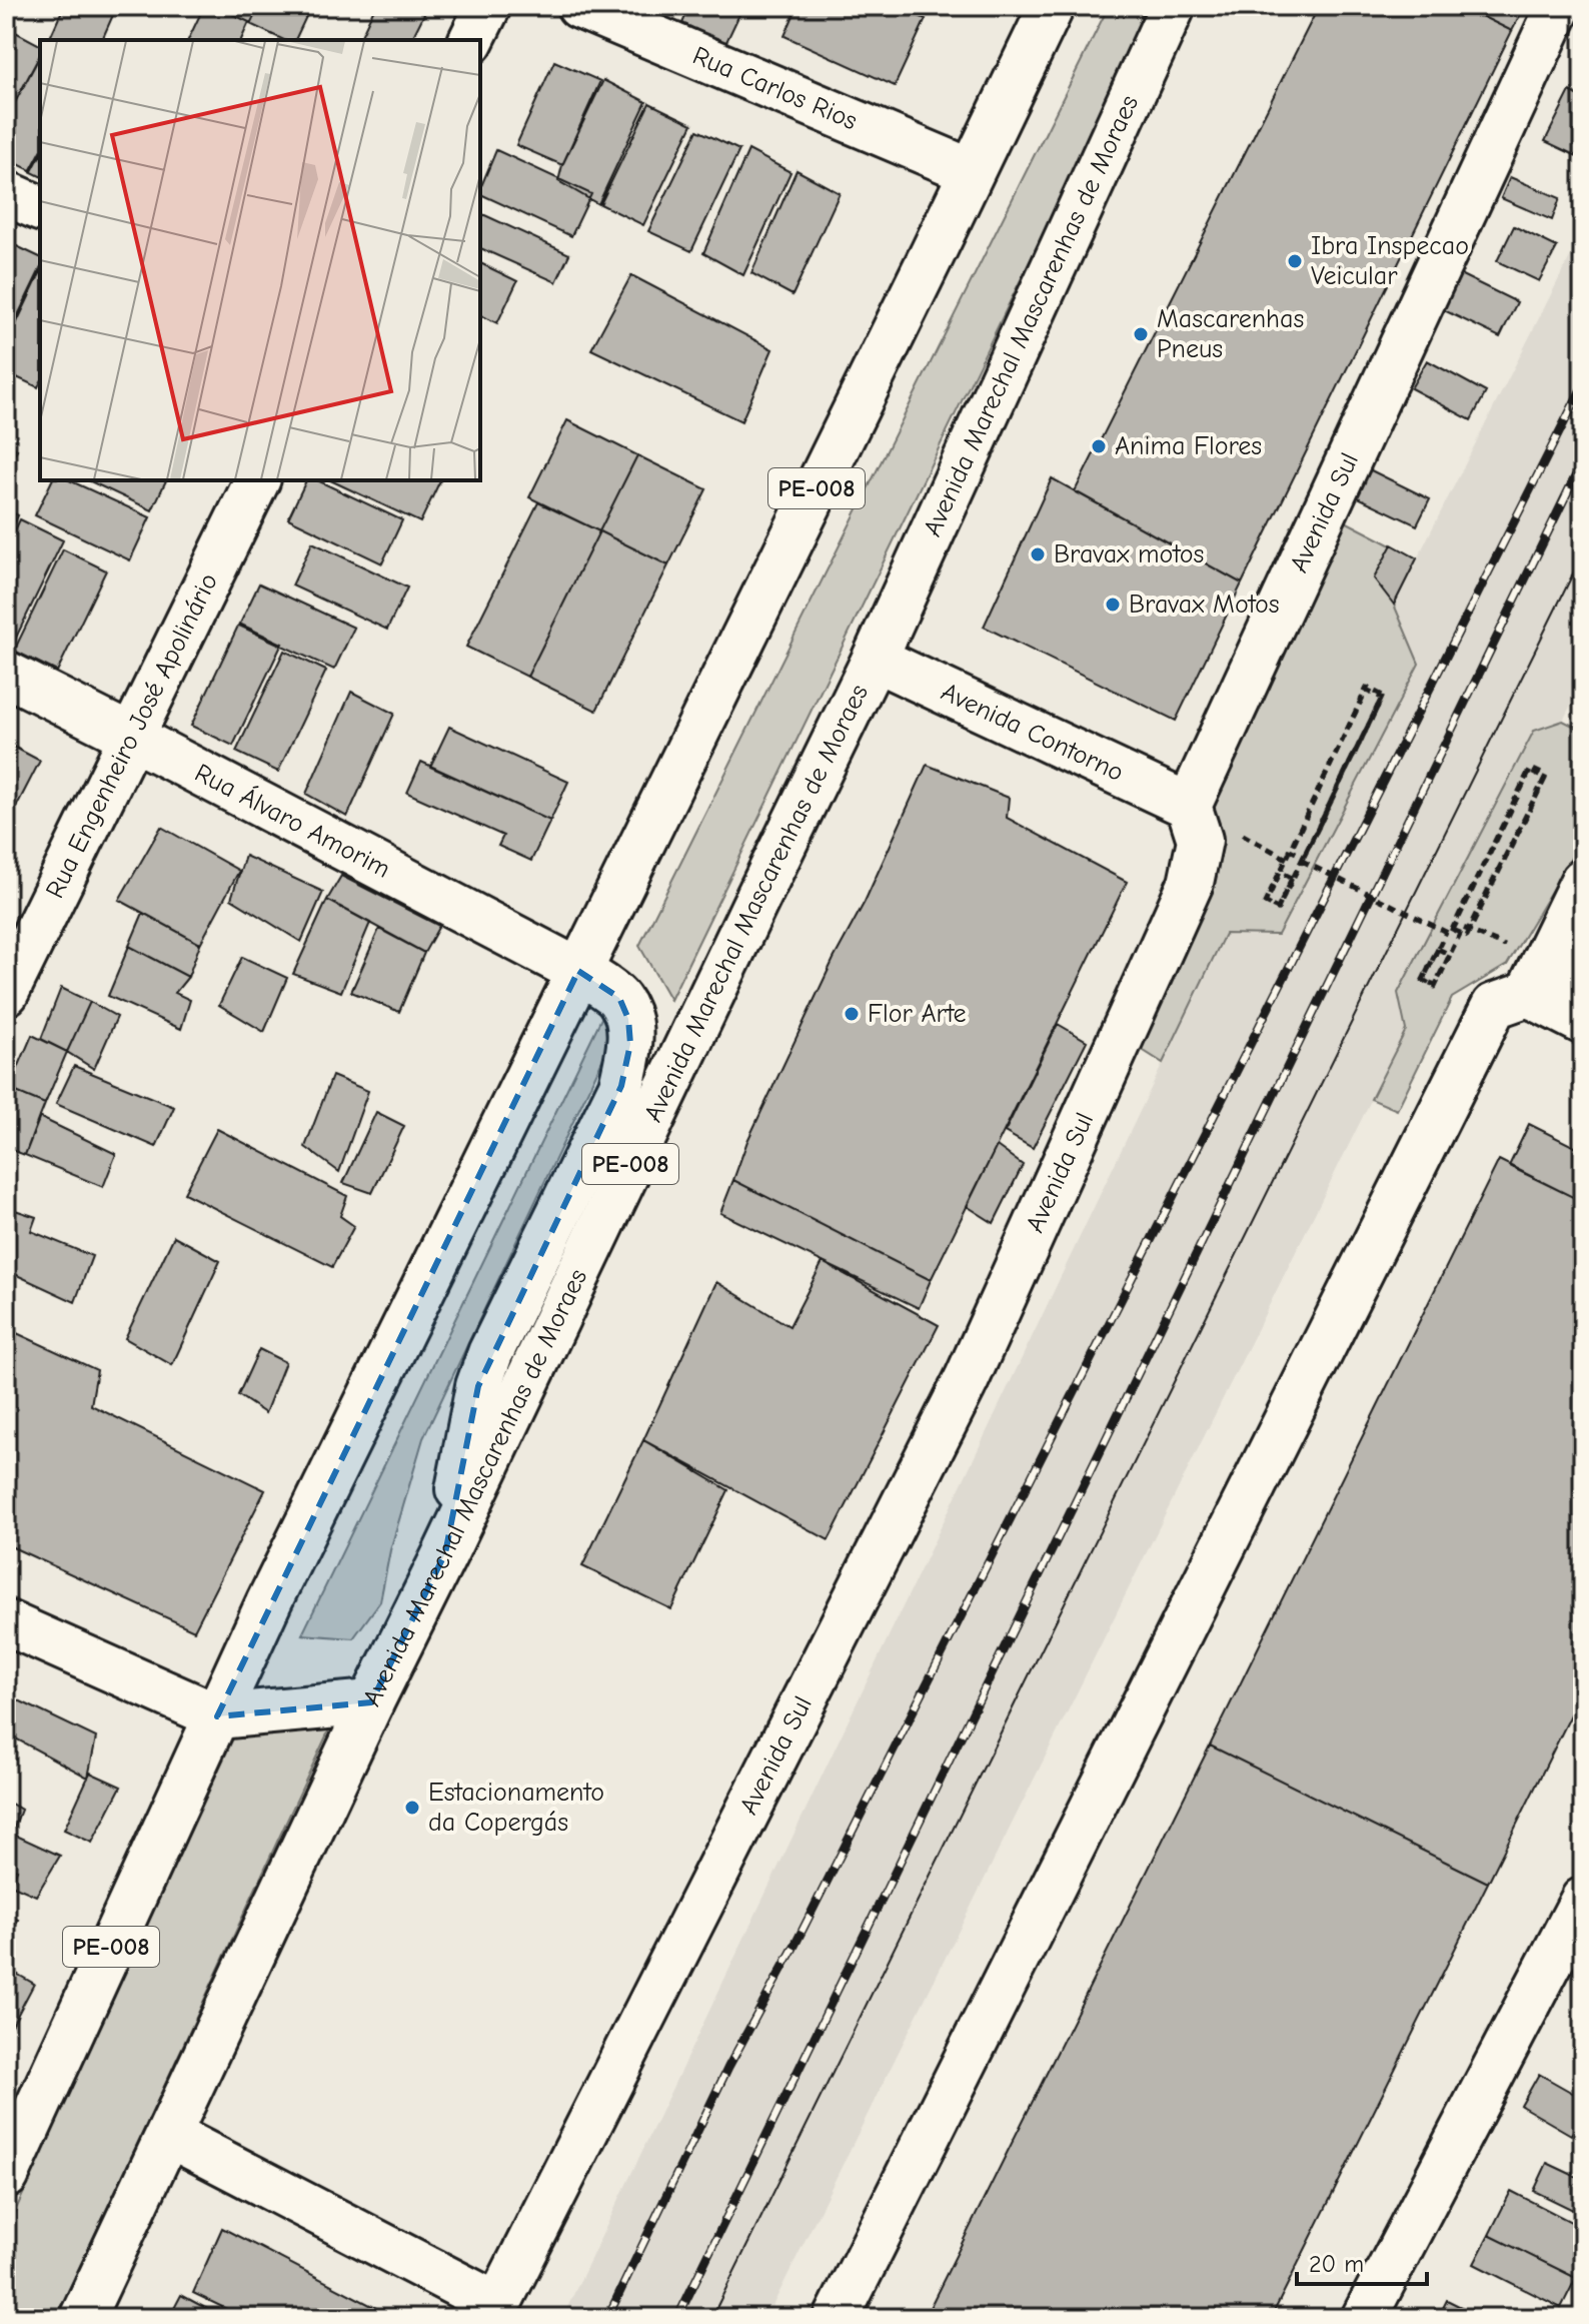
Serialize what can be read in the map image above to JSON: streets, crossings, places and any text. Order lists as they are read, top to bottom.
{
  "streets": {
    "main road": [
      "Rua Carlos Rios",
      "Avenida Marechal Mascarenhas de Moraes",
      "PE-008",
      "Avenida Sul",
      "Avenida Contorno",
      "Rua Engenheiro José Apolinário",
      "Rua Álvaro Amorim"
    ]
  },
  "crossings": [
    ["Rua Carlos Rios", "PE-008"],
    ["Avenida Marechal Mascarenhas de Moraes", "Avenida Contorno"],
    ["Avenida Marechal Mascarenhas de Moraes", "Rua Álvaro Amorim"],
    ["PE-008", "Rua Álvaro Amorim"],
    ["Avenida Sul", "Avenida Contorno"],
    ["Rua Engenheiro José Apolinário", "Rua Álvaro Amorim"]
  ],
  "places": [
    "Ibra Inspecao Veicular",
    "Mascarenhas Pneus",
    "Anima Flores",
    "Bravax motos",
    "Bravax Motos",
    "Flor Arte",
    "Estacionamento da Copergás"
  ],
  "scale_bar": "20 m"
}
